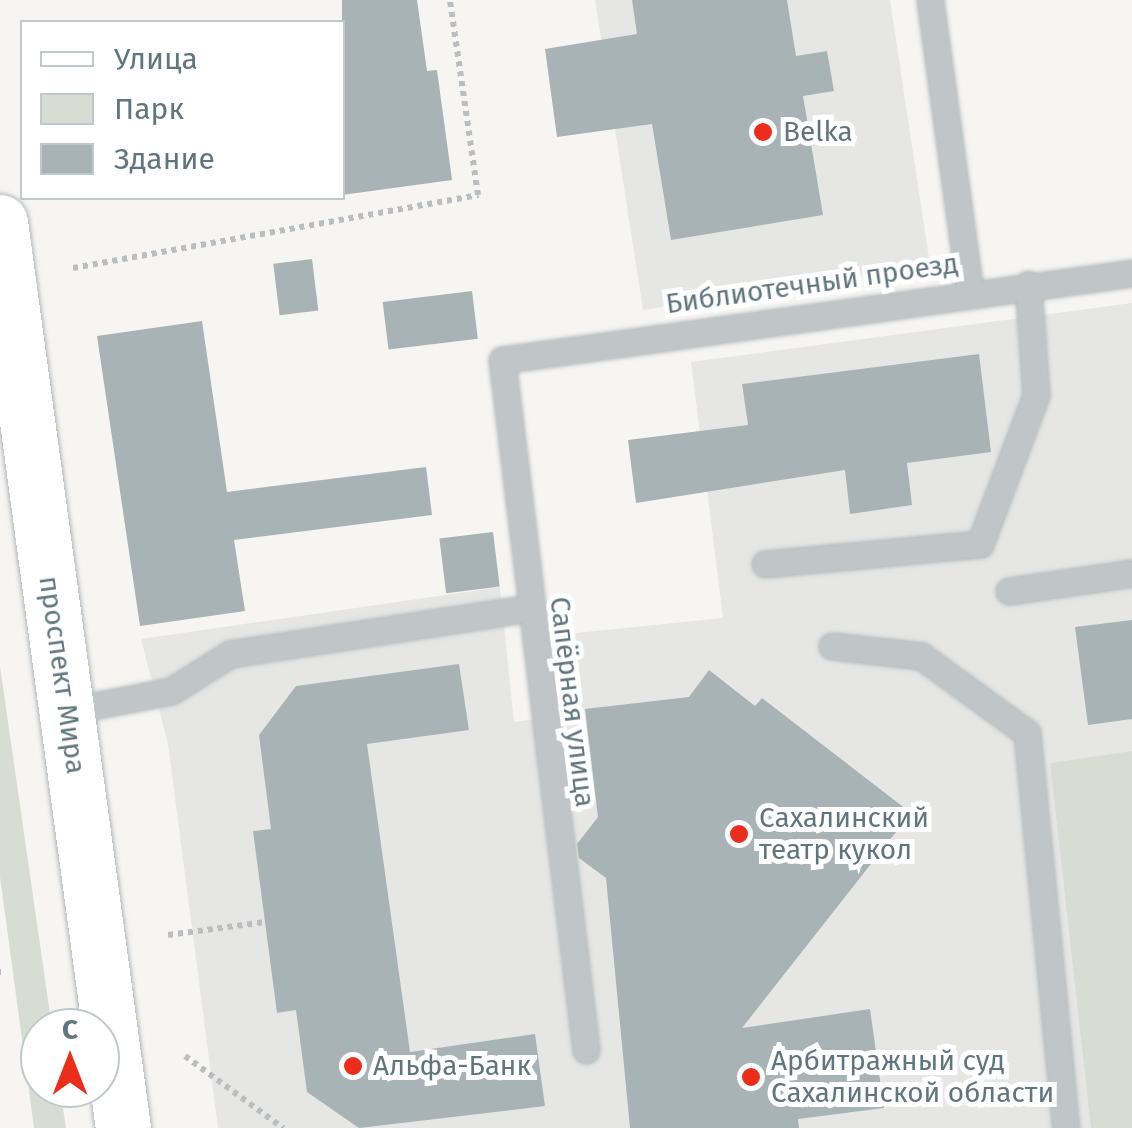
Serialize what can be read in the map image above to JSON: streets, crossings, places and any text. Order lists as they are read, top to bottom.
{
  "streets": {
    "main road": ["проспект Мира"],
    "lane": ["Библиотечный проезд", "Сапёрная улица"]
  },
  "crossings": [
    ["Библиотечный проезд", "Сапёрная улица"]
  ],
  "places": [
    "Belka",
    "Сахалинский театр кукол",
    "Альфа-Банк",
    "Арбитражный суд Сахалинской области"
  ],
  "legend": ["Улица", "Парк", "Здание"],
  "north": "top"
}
